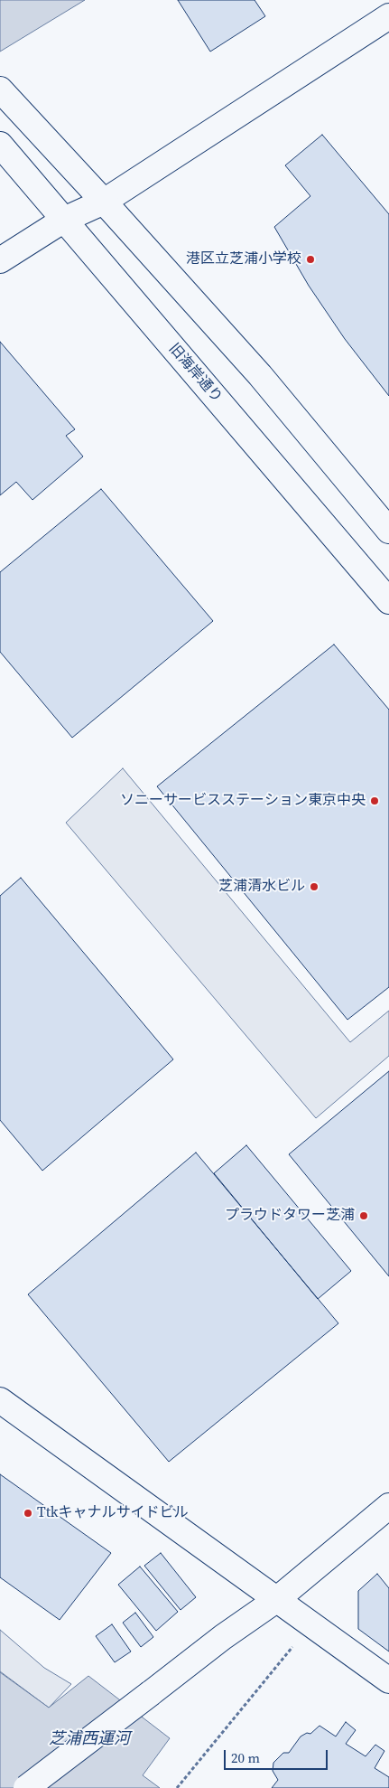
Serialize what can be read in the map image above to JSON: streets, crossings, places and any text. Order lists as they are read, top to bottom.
{
  "streets": {
    "street": ["旧海岸通り"]
  },
  "water": ["芝浦西運河"],
  "places": [
    "港区立芝浦小学校",
    "ソニーサービスステーション東京中央",
    "芝浦清水ビル",
    "プラウドタワー芝浦",
    "Ttkキャナルサイドビル"
  ],
  "scale_bar": "20 m"
}
